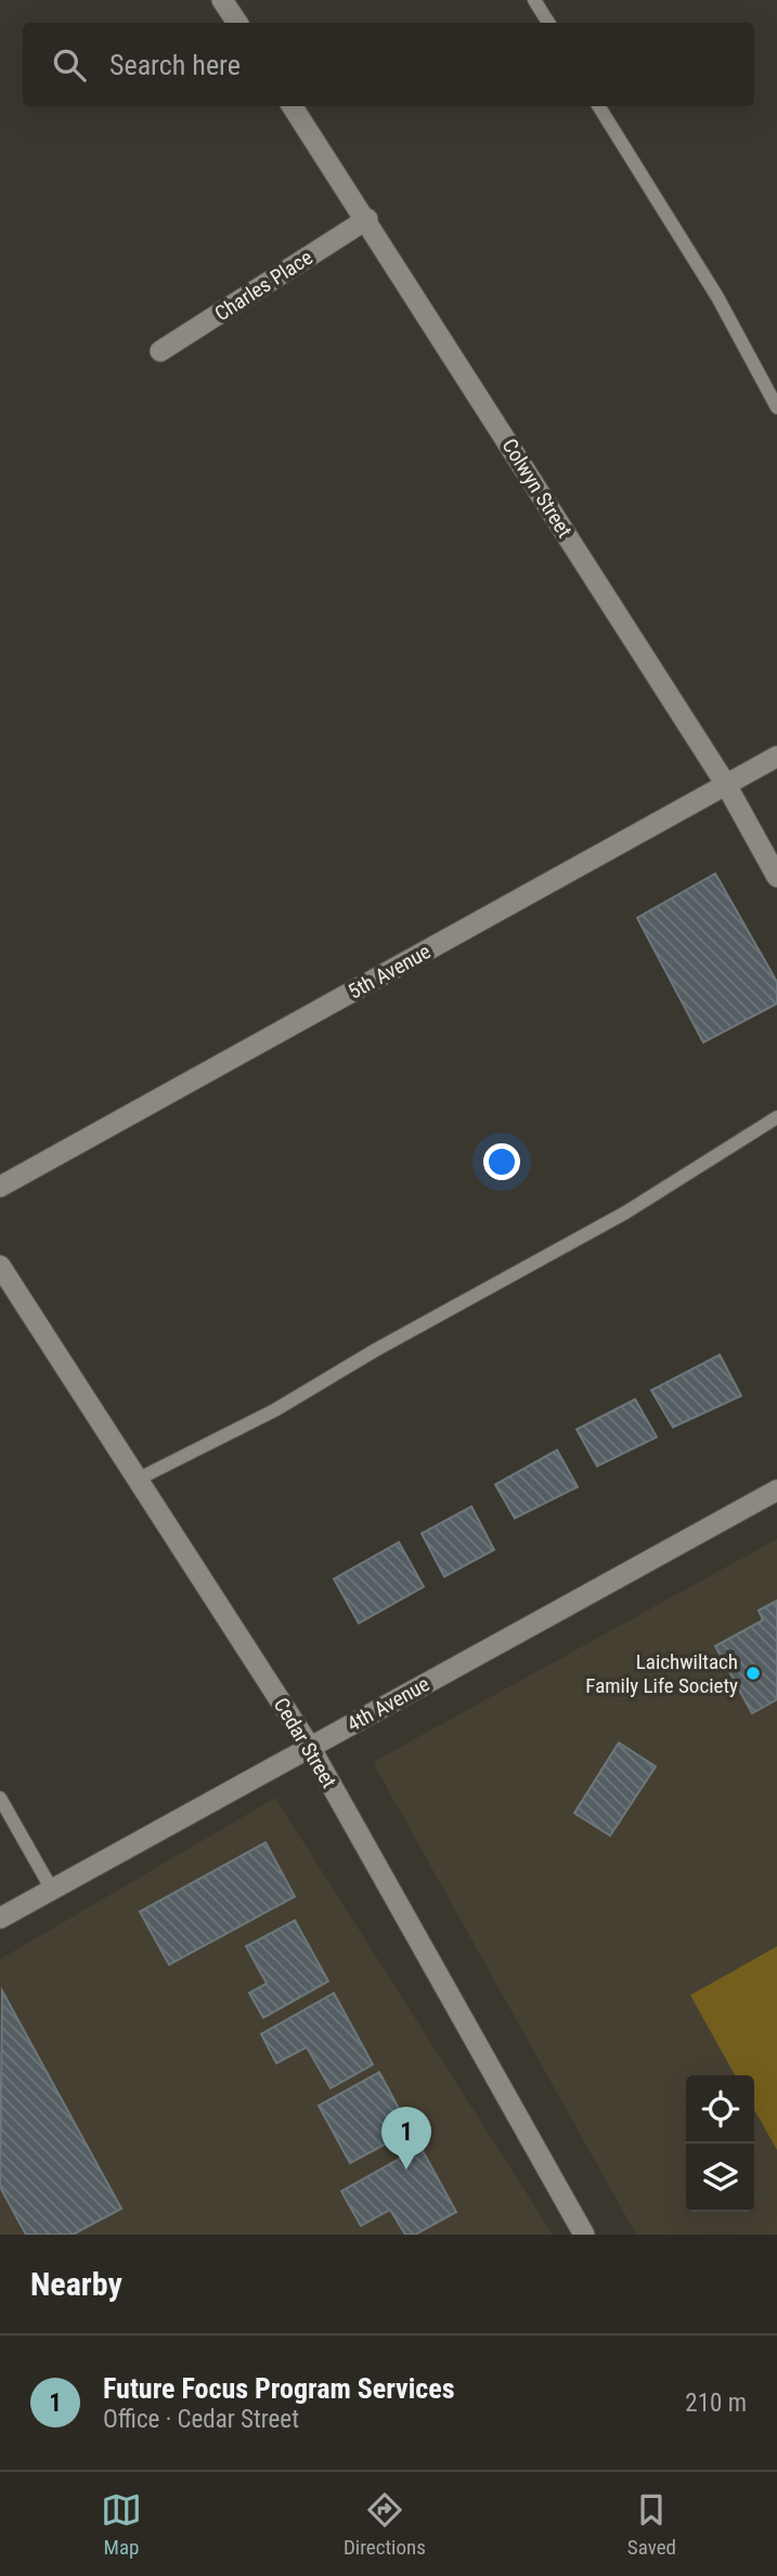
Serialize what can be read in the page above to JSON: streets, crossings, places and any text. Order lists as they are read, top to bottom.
{
  "streets": {
    "street": [
      "Charles Place",
      "Colwyn Street",
      "5th Avenue",
      "4th Avenue",
      "Cedar Street"
    ]
  },
  "crossings": [
    ["Charles Place", "Colwyn Street"],
    ["Colwyn Street", "5th Avenue"],
    ["4th Avenue", "Cedar Street"]
  ],
  "places": ["Laichwiltach Family Life Society"],
  "page": {
    "search": "Search here",
    "pins": "1",
    "heading": "Nearby",
    "list": [
      {
        "mark": "1",
        "name": "Future Focus Program Services",
        "note": "Office · Cedar Street",
        "value": "210 m"
      }
    ],
    "nav": ["Map", "Directions", "Saved"]
  }
}
